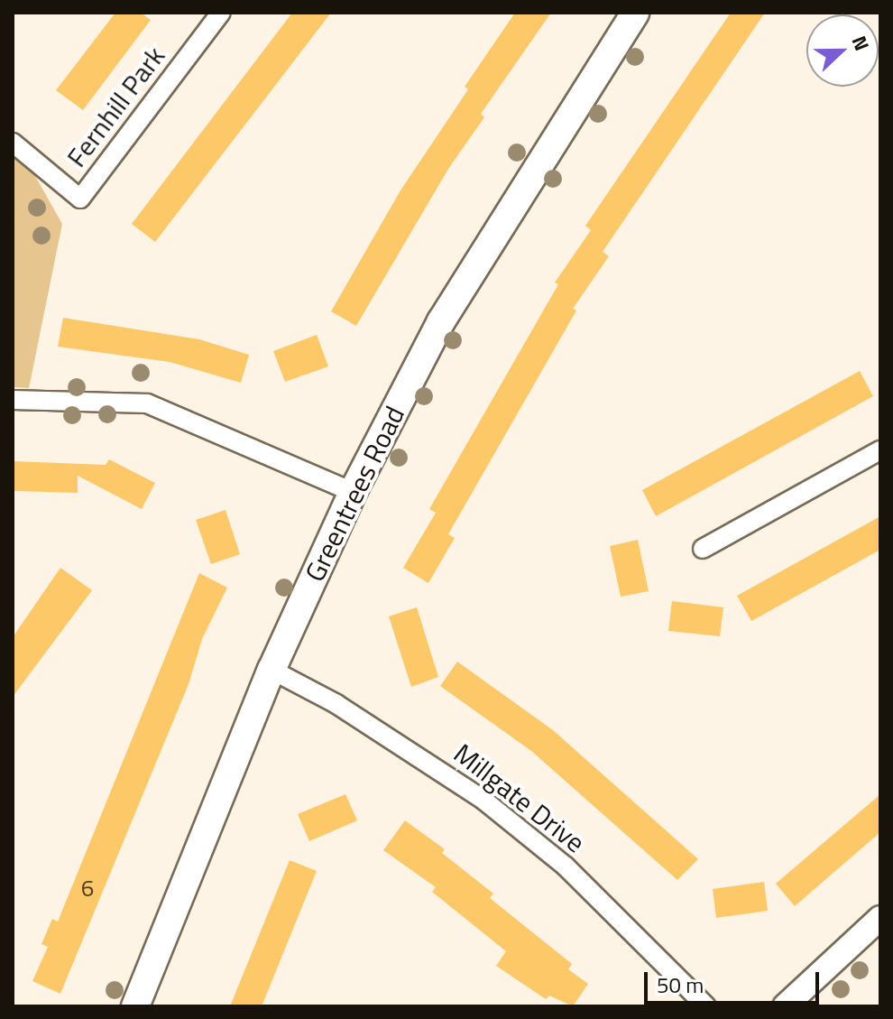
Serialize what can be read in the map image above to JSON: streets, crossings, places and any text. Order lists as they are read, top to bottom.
{
  "streets": {
    "main road": ["Greentrees Road"],
    "street": ["Fernhill Park", "Millgate Drive"]
  },
  "crossings": [
    ["Greentrees Road", "Millgate Drive"]
  ],
  "house_numbers": ["6"],
  "scale_bar": "50 m",
  "north": "right"
}
